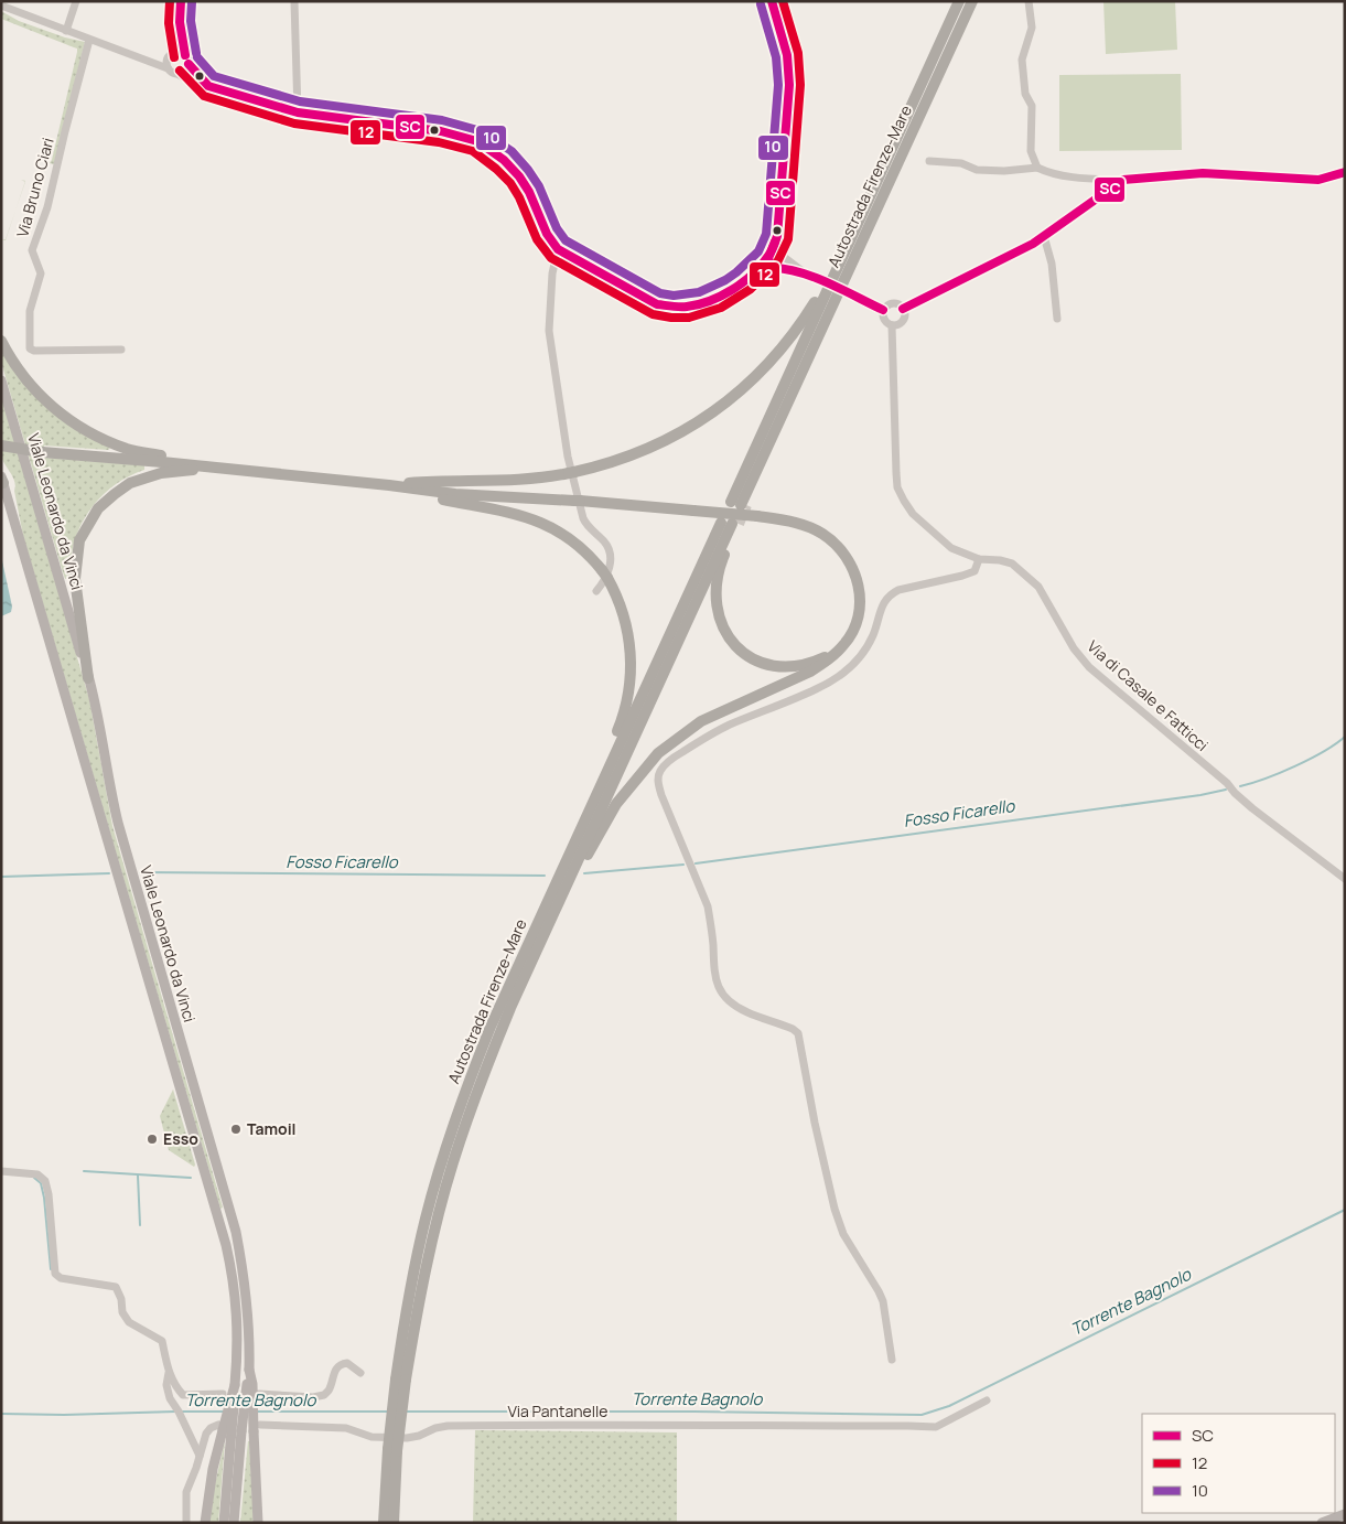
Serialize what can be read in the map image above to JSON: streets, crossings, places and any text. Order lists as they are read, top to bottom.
{
  "streets": {
    "highway": ["Autostrada Firenze-Mare"],
    "main road": ["Viale Leonardo da Vinci"],
    "street": ["Via Bruno Ciari", "Via di Casale e Fatticci", "Via Pantanelle"]
  },
  "water": ["Fosso Ficarello", "Torrente Bagnolo"],
  "places": ["Tamoil", "Esso"],
  "lines": ["transit line SC", "transit line 12", "transit line 10"],
  "legend": ["SC", "12", "10"]
}
